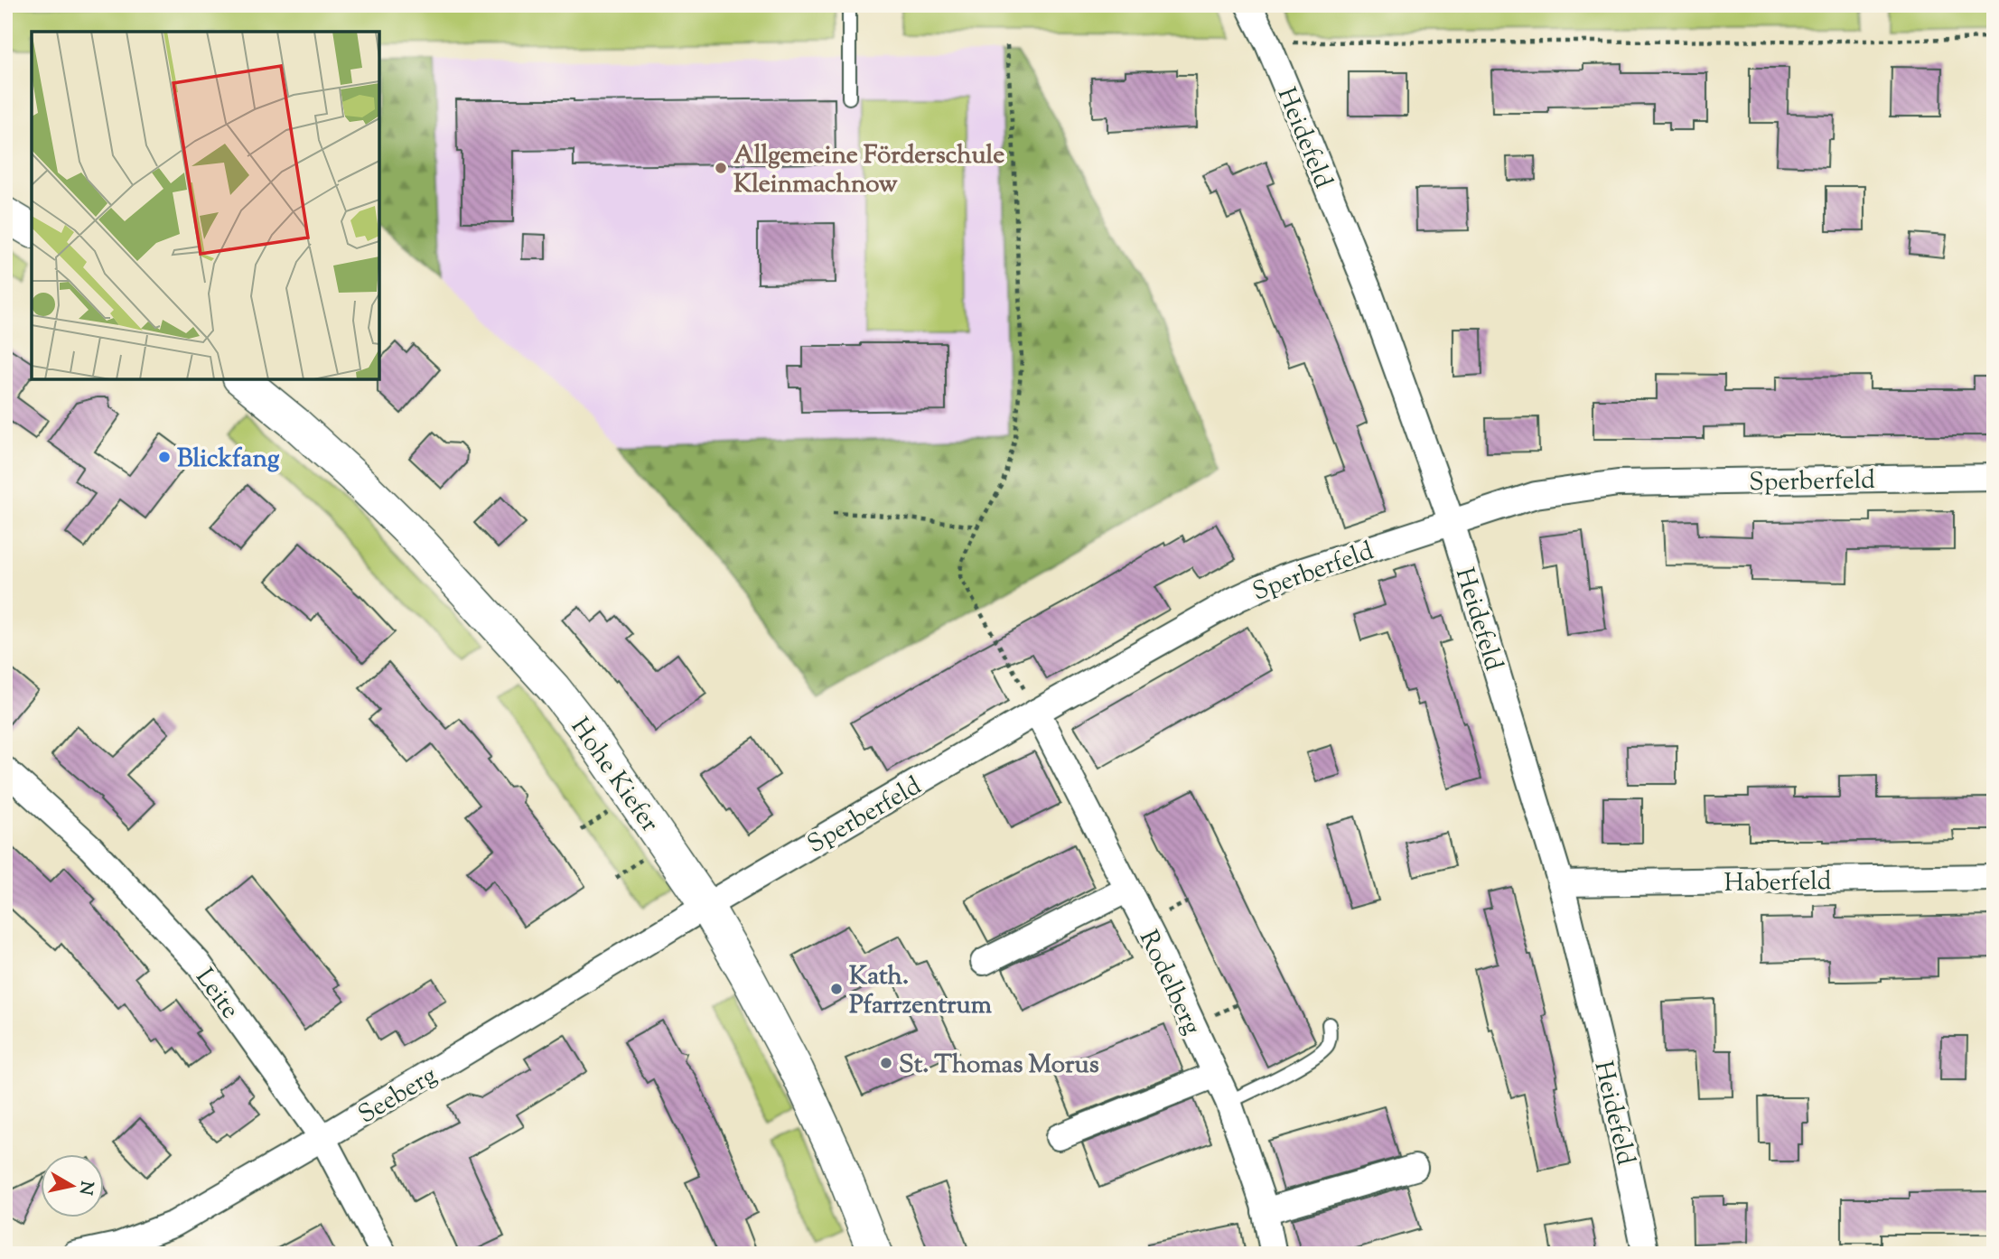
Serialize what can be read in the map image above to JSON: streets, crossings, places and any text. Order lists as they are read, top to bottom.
{
  "streets": {
    "street": [
      "Heidefeld",
      "Sperberfeld",
      "Hohe Kiefer",
      "Haberfeld",
      "Rodelberg",
      "Leite",
      "Seeberg"
    ]
  },
  "crossings": [
    ["Heidefeld", "Sperberfeld"],
    ["Heidefeld", "Haberfeld"],
    ["Sperberfeld", "Hohe Kiefer"],
    ["Sperberfeld", "Rodelberg"],
    ["Sperberfeld", "Seeberg"],
    ["Hohe Kiefer", "Seeberg"],
    ["Leite", "Seeberg"]
  ],
  "places": [
    "Allgemeine Förderschule Kleinmachnow",
    "Blickfang",
    "Kath. Pfarrzentrum",
    "St. Thomas Morus"
  ],
  "north": "right"
}
